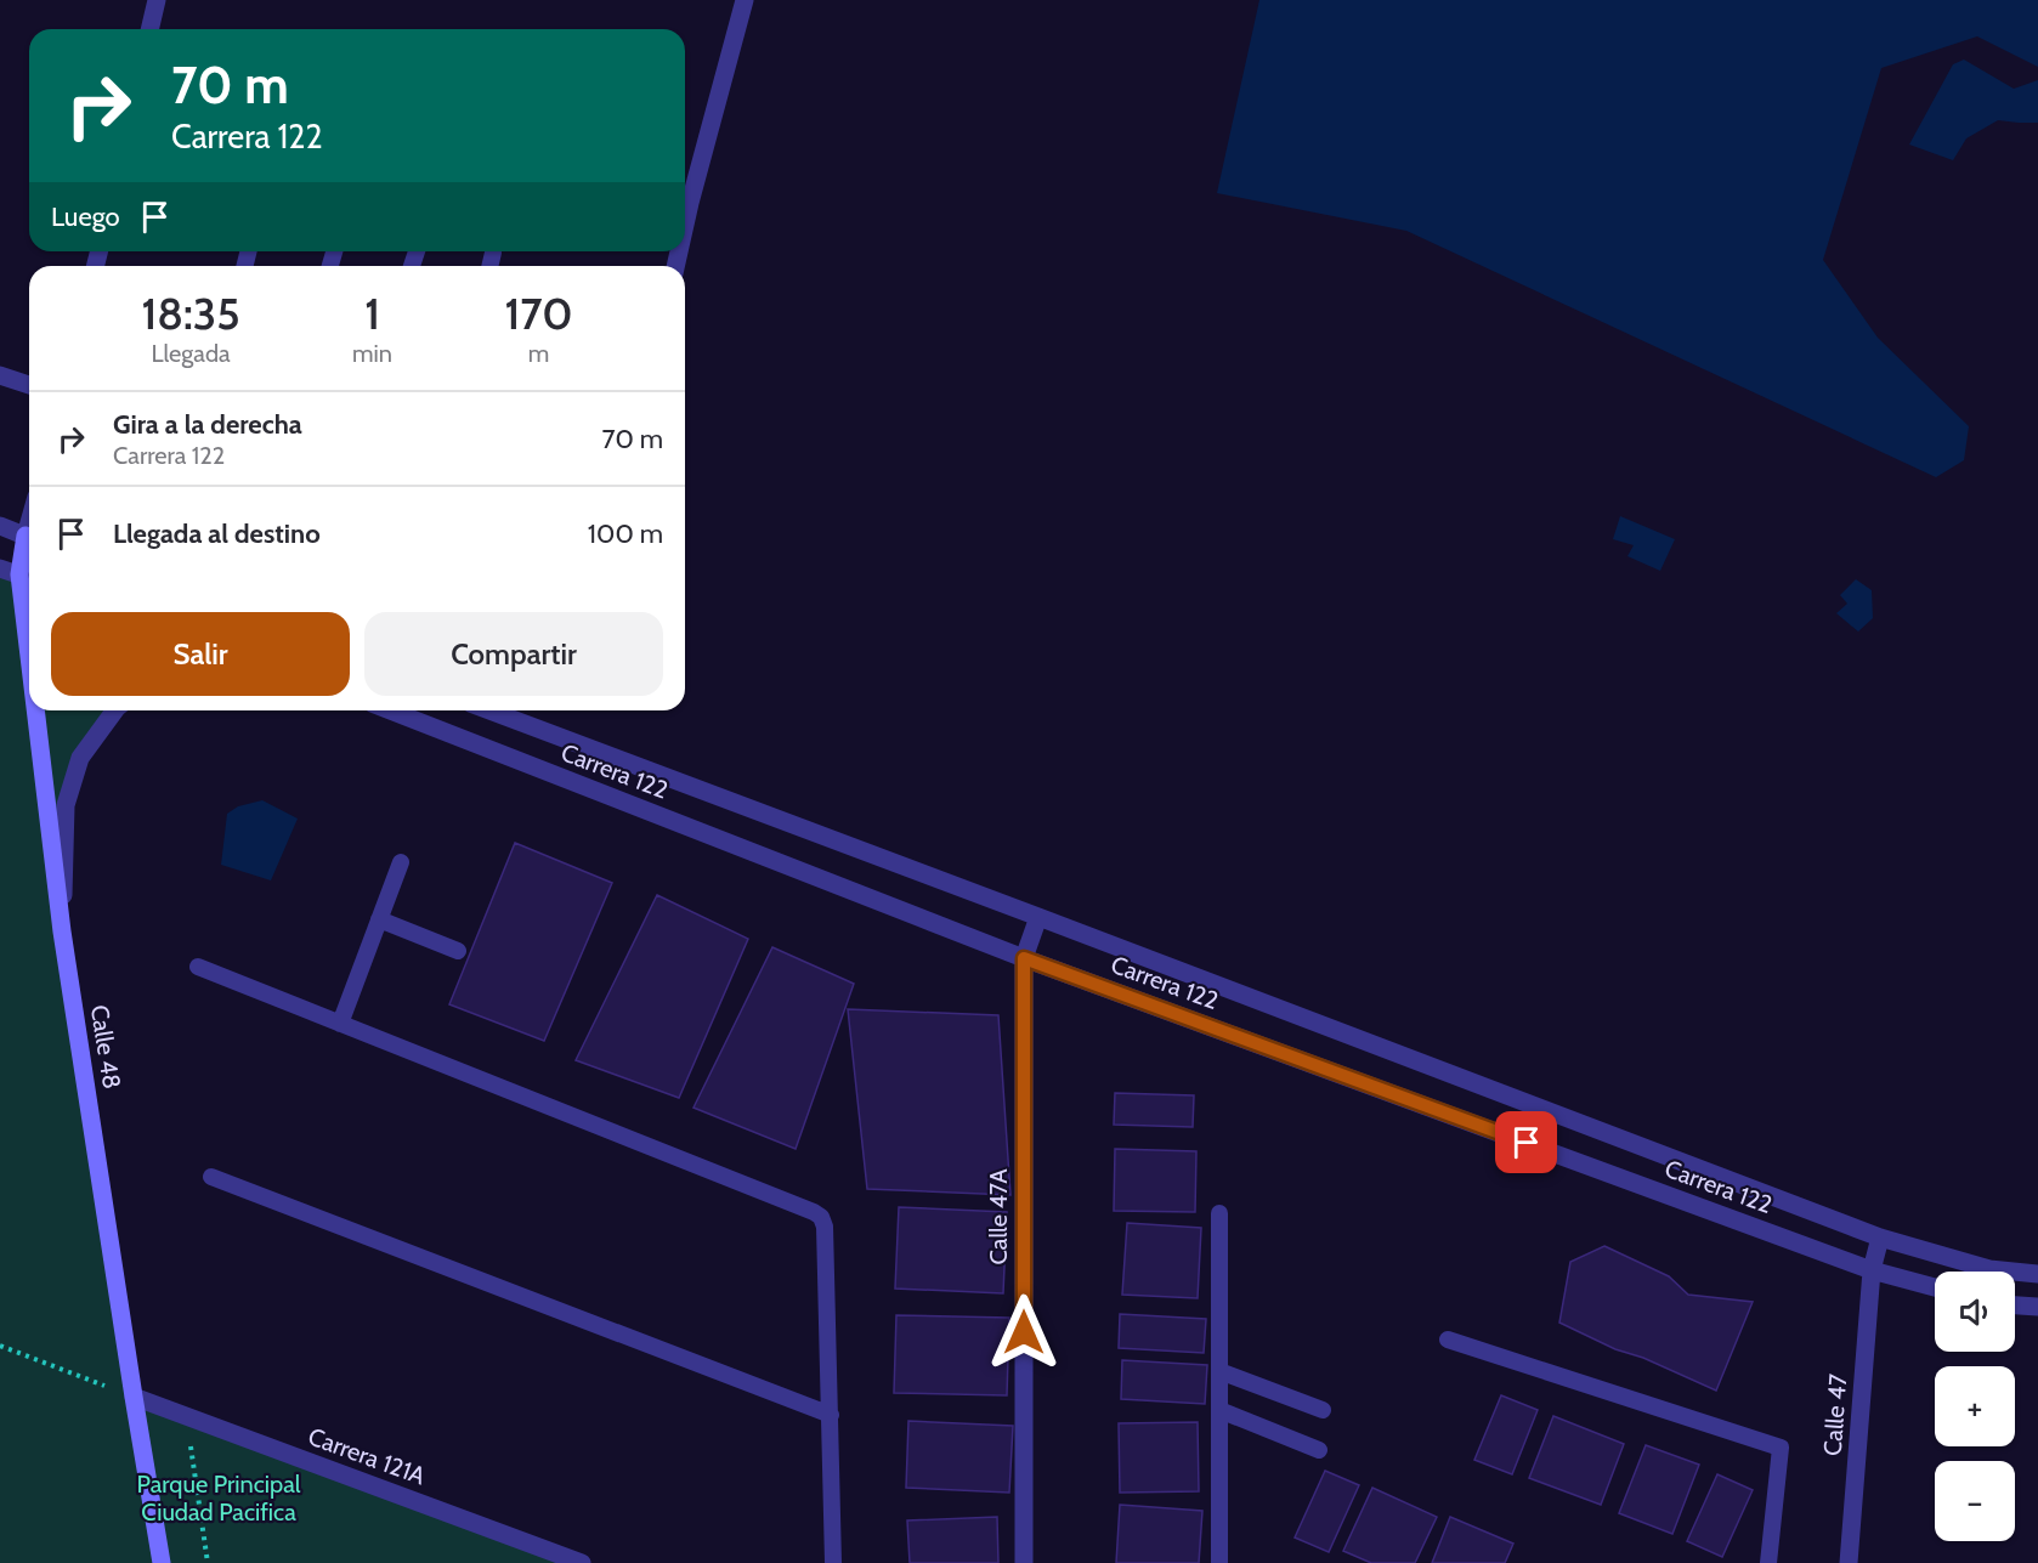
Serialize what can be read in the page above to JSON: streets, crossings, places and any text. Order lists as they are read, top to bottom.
{
  "streets": {
    "main road": ["Calle 48"],
    "street": [
      "Carrera 122",
      "Calle 47A",
      "Calle 47",
      "Carrera 121A"
    ]
  },
  "crossings": [
    ["Carrera 122", "Calle 47A"],
    ["Carrera 122", "Calle 47"],
    ["Calle 48", "Carrera 121A"]
  ],
  "parks": ["Parque Principal Ciudad Pacifica"],
  "page": {
    "turn": ["70 m", "Carrera 122"],
    "then": "Luego",
    "eta": [
      "18:35",
      "Llegada",
      "1",
      "min",
      "170",
      "m"
    ],
    "list": [
      {
        "name": "Gira a la derecha",
        "note": "Carrera 122",
        "value": "70 m"
      },
      {
        "name": "Llegada al destino",
        "value": "100 m"
      }
    ],
    "buttons": ["Salir", "Compartir"],
    "map_buttons": ["+", "−"]
  }
}
